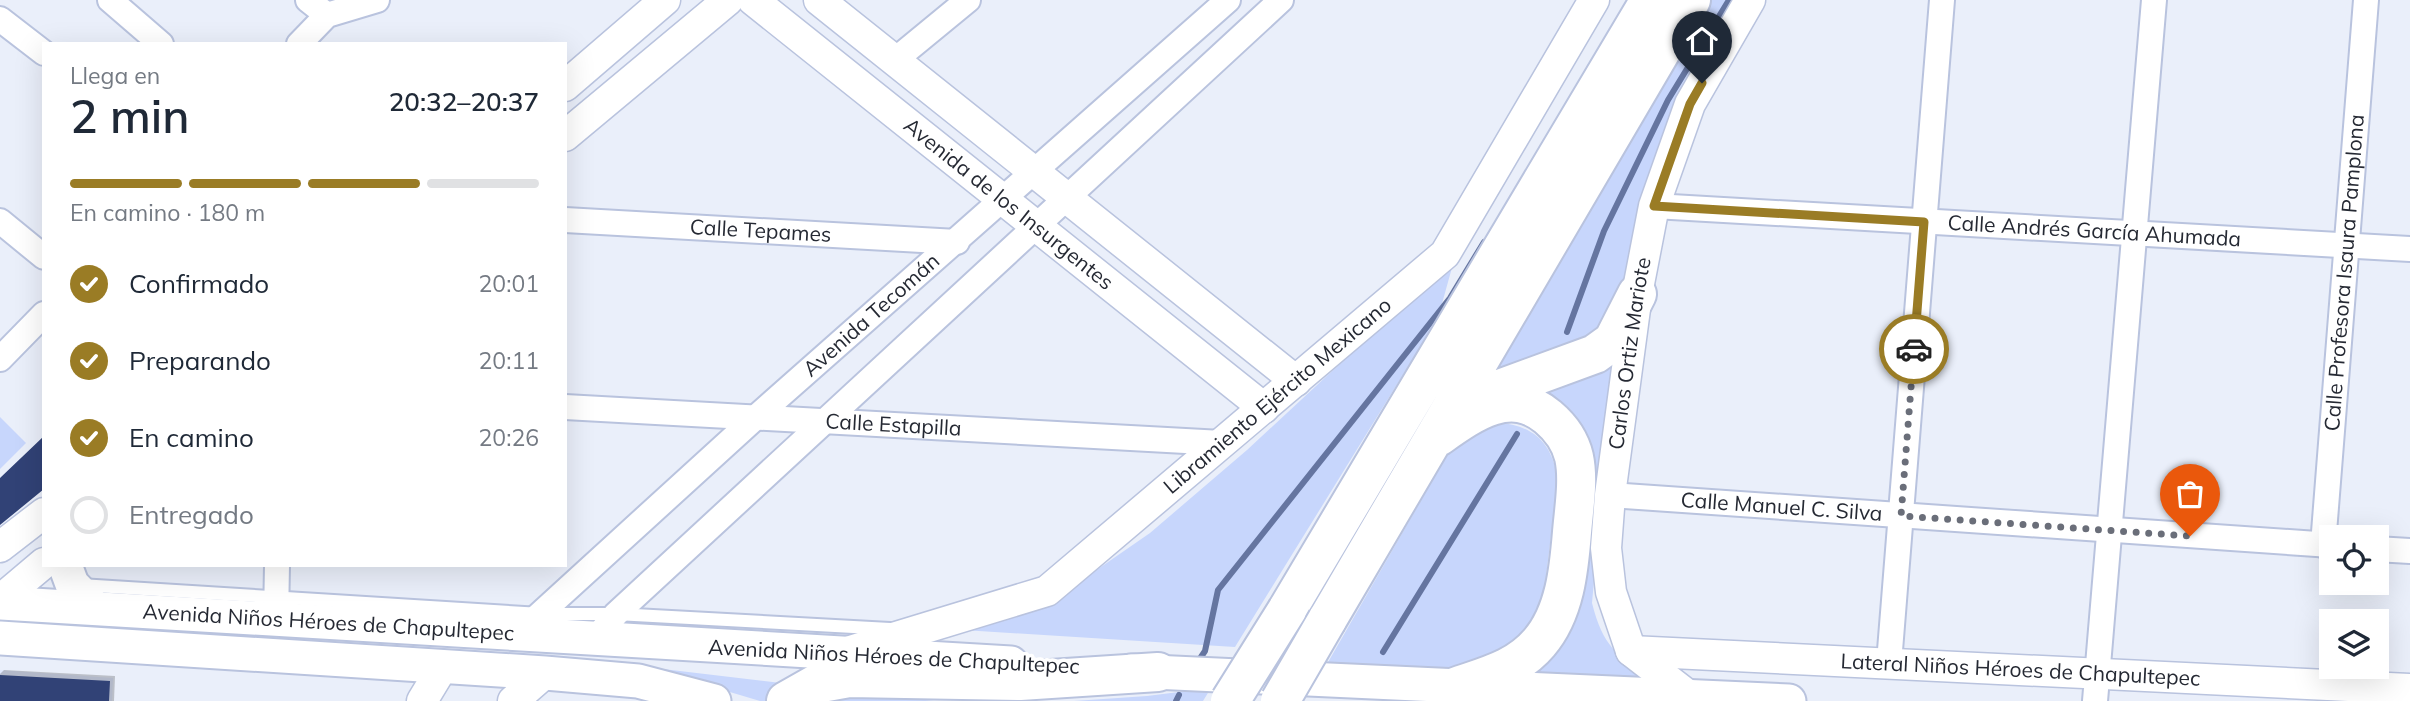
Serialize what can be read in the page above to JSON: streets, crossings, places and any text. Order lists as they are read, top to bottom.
{
  "streets": {
    "main road": ["Avenida Niños Héroes de Chapultepec"],
    "street": [
      "Avenida de los Insurgentes",
      "Calle Tepames",
      "Calle Andrés García Ahumada",
      "Calle Profesora Isaura Pamplona",
      "Avenida Tecomán",
      "Carlos Ortiz Mariote",
      "Libramiento Ejército Mexicano",
      "Calle Estapilla",
      "Calle Manuel C. Silva",
      "Lateral Niños Héroes de Chapultepec"
    ]
  },
  "crossings": [
    ["Avenida de los Insurgentes", "Avenida Tecomán"],
    ["Avenida de los Insurgentes", "Libramiento Ejército Mexicano"],
    ["Calle Tepames", "Avenida Tecomán"],
    ["Calle Andrés García Ahumada", "Calle Profesora Isaura Pamplona"],
    ["Calle Andrés García Ahumada", "Carlos Ortiz Mariote"],
    ["Avenida Tecomán", "Calle Estapilla"],
    ["Avenida Tecomán", "Avenida Niños Héroes de Chapultepec"],
    ["Carlos Ortiz Mariote", "Calle Manuel C. Silva"],
    ["Carlos Ortiz Mariote", "Lateral Niños Héroes de Chapultepec"],
    ["Libramiento Ejército Mexicano", "Calle Estapilla"],
    ["Libramiento Ejército Mexicano", "Avenida Niños Héroes de Chapultepec"]
  ],
  "page": {
    "heading": ["2 min", "Llega en", "20:32–20:37"],
    "bar": "En camino · 180 m",
    "list": [
      ["Confirmado", "20:01"],
      ["Preparando", "20:11"],
      ["En camino", "20:26"],
      "Entregado"
    ]
  }
}
